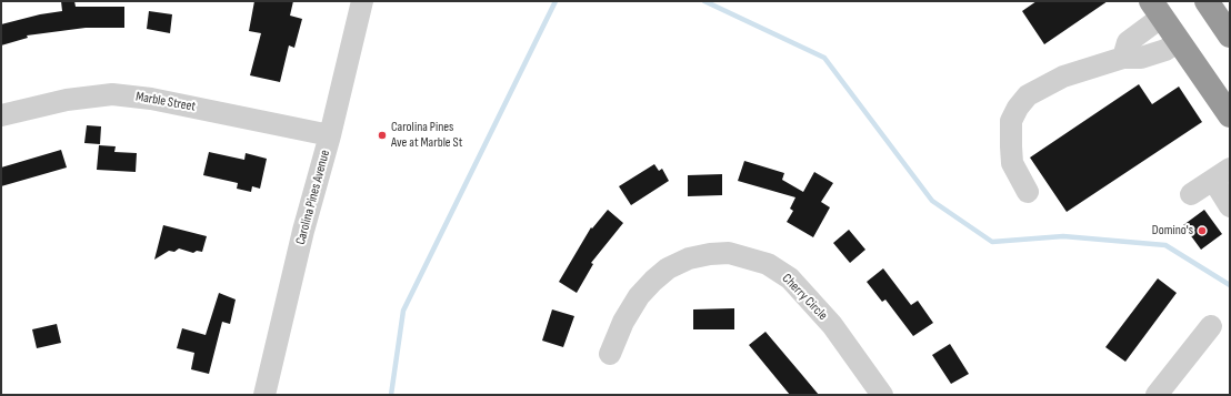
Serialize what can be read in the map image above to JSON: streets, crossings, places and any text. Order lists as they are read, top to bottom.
{
  "streets": {
    "street": ["Marble Street", "Carolina Pines Avenue", "Cherry Circle"]
  },
  "crossings": [
    ["Marble Street", "Carolina Pines Avenue"]
  ],
  "places": ["Carolina Pines Ave at Marble St", "Domino's"]
}
